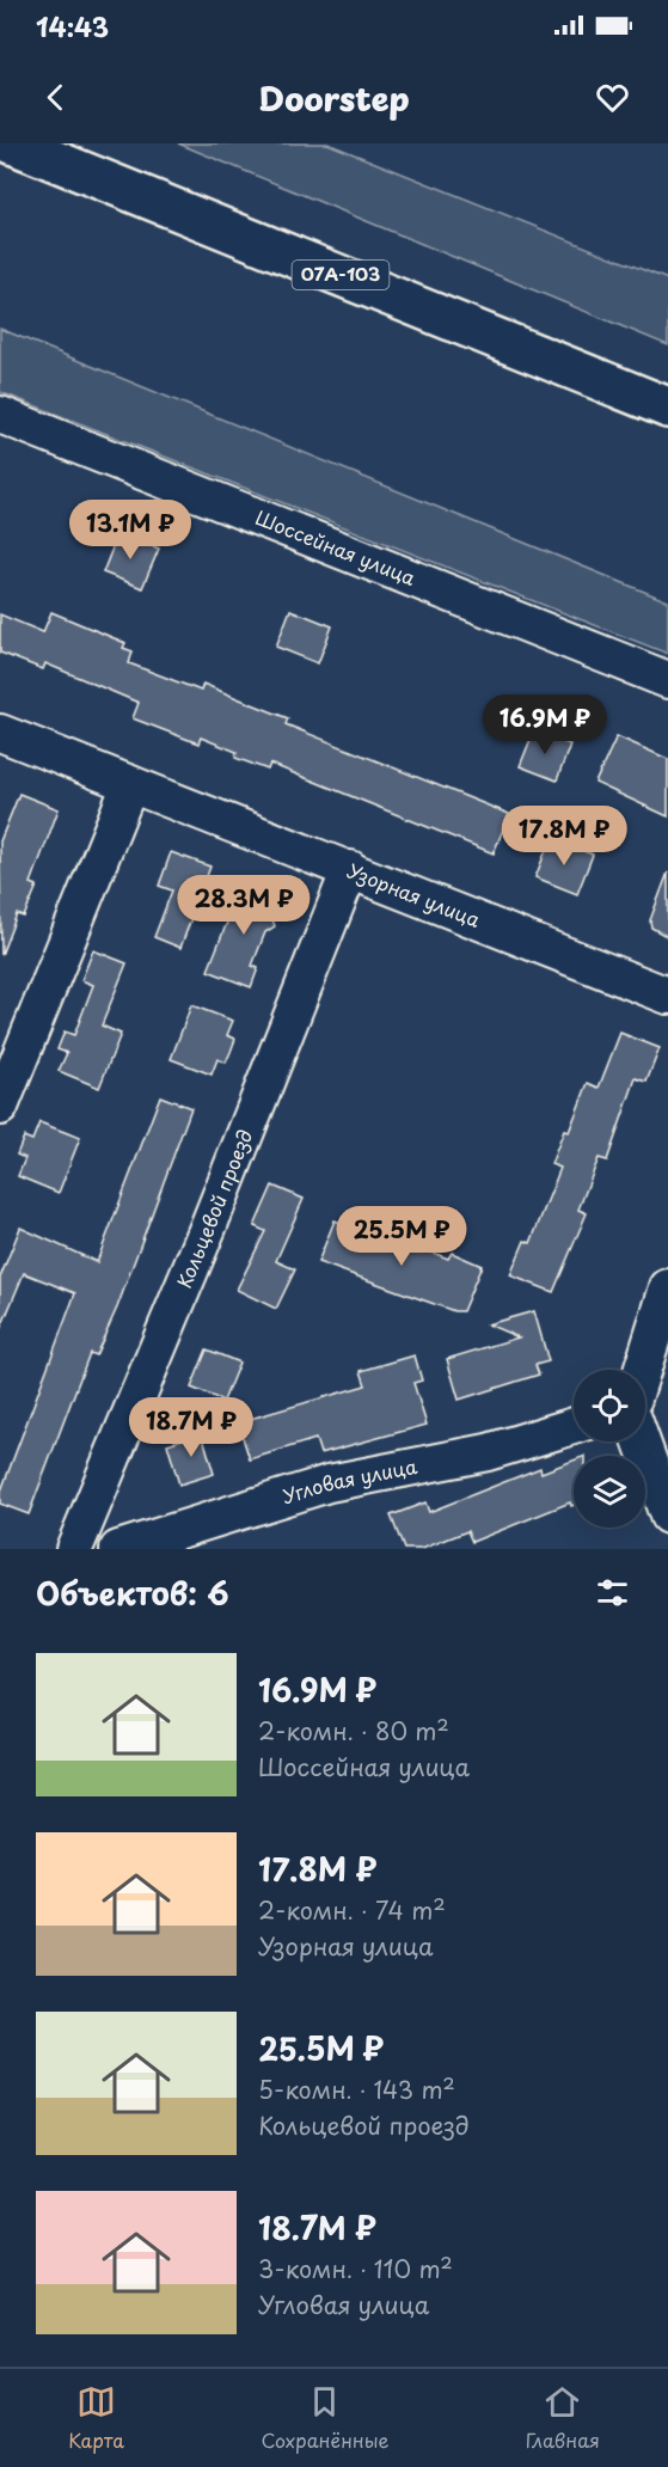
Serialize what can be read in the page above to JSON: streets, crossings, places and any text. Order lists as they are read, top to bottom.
{
  "streets": {
    "main road": ["07А-103"],
    "street": [
      "Шоссейная улица",
      "Узорная улица",
      "Кольцевой проезд",
      "Угловая улица"
    ]
  },
  "crossings": [
    ["Узорная улица", "Кольцевой проезд"]
  ],
  "page": {
    "status": "14:43",
    "header": "Doorstep",
    "price": [
      "13.1M ₽",
      "16.9M ₽",
      "17.8M ₽",
      "28.3M ₽",
      "25.5M ₽",
      "18.7M ₽"
    ],
    "heading": "Объектов: 6",
    "list": [
      {
        "name": "16.9M ₽",
        "note": "2-комн. · 80 m² · Шоссейная улица"
      },
      {
        "name": "17.8M ₽",
        "note": "2-комн. · 74 m² · Узорная улица"
      },
      {
        "name": "25.5M ₽",
        "note": "5-комн. · 143 m² · Кольцевой проезд"
      },
      {
        "name": "18.7M ₽",
        "note": "3-комн. · 110 m² · Угловая улица"
      }
    ],
    "tabs": ["Карта", "Сохранённые", "Главная"]
  }
}
